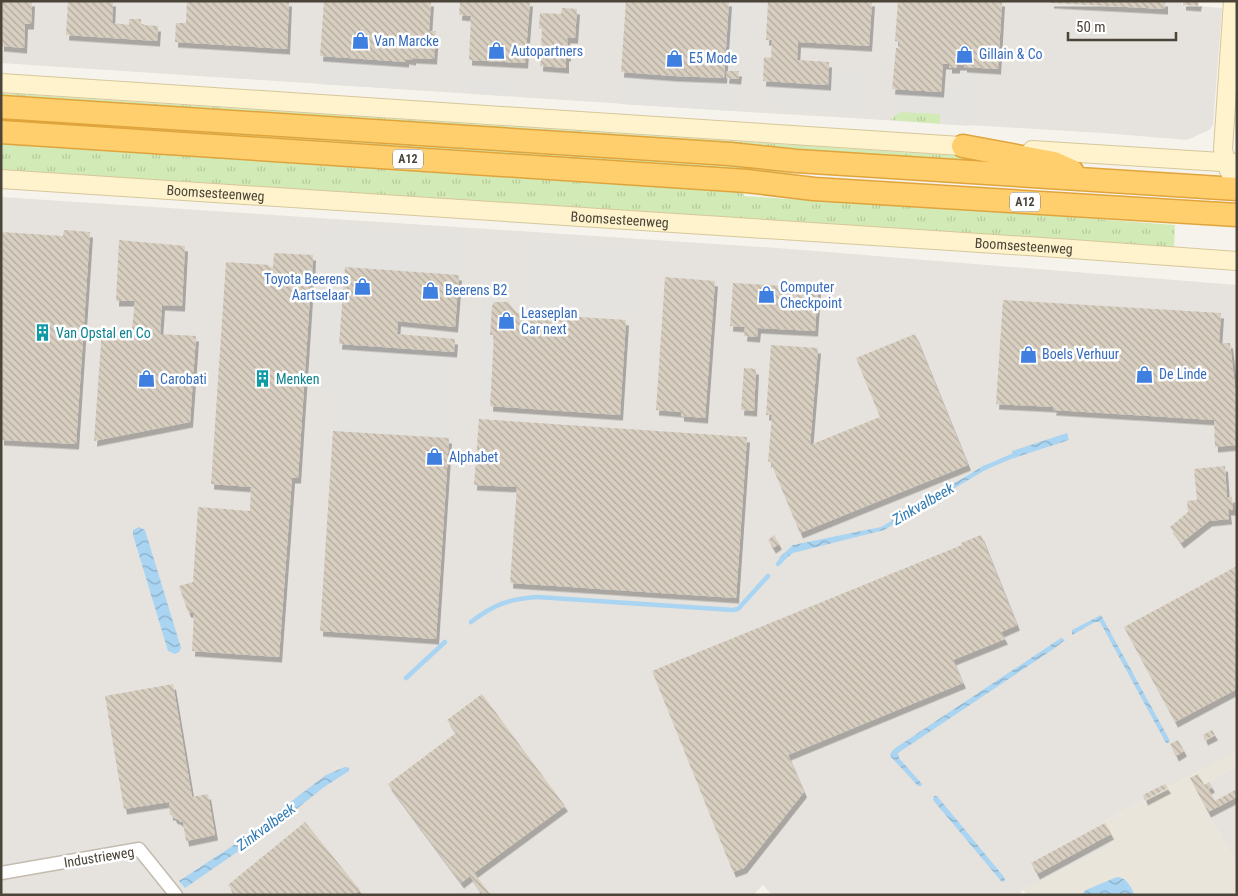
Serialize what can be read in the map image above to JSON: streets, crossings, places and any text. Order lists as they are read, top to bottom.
{
  "streets": {
    "highway": ["A12"],
    "main road": ["Boomsesteenweg"],
    "street": ["Industrieweg"]
  },
  "water": ["Zinkvalbeek"],
  "places": {
    "shop": [
      "Van Marcke",
      "Autopartners",
      "Gillain & Co",
      "E5 Mode",
      "Toyota Beerens Aartselaar",
      "Beerens B2",
      "Computer Checkpoint",
      "Leaseplan Car next",
      "Boels Verhuur",
      "De Linde",
      "Carobati",
      "Alphabet"
    ],
    "building": ["Van Opstal en Co", "Menken"]
  },
  "scale_bar": "50 m"
}
